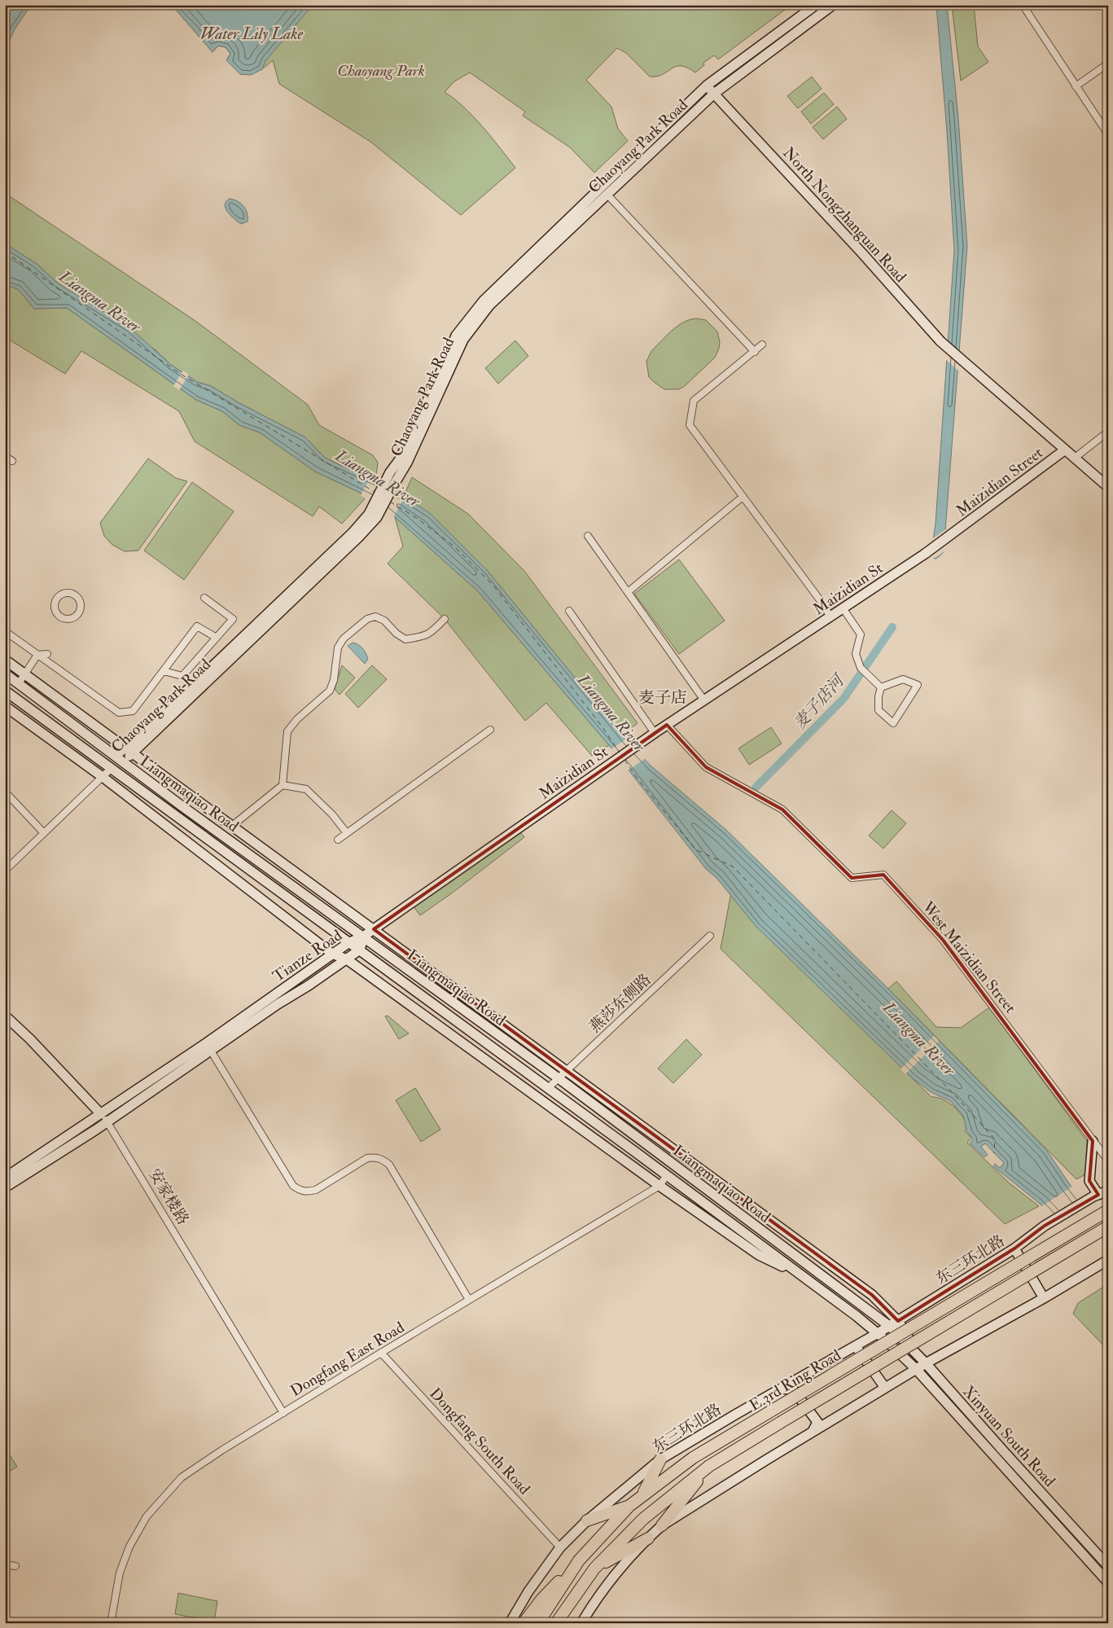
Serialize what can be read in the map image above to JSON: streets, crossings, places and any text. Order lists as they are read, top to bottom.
{
  "streets": {
    "highway": ["E 3rd Ring Road"],
    "street": [
      "Chaoyang Park Road",
      "North Nongzhanguan Road",
      "Maizidian Street",
      "Maizidian St",
      "Liangmaqiao Road",
      "Tianze Road",
      "West Maizidian Street",
      "燕莎东侧路",
      "安家楼路",
      "东三环北路",
      "Dongfang East Road",
      "Xinyuan South Road",
      "Dongfang South Road"
    ]
  },
  "crossings": [
    ["Chaoyang Park Road", "North Nongzhanguan Road"],
    ["Chaoyang Park Road", "Liangmaqiao Road"],
    ["North Nongzhanguan Road", "Maizidian Street"],
    ["Maizidian Street", "Maizidian St"],
    ["Maizidian St", "Liangmaqiao Road"],
    ["Maizidian St", "Tianze Road"],
    ["Maizidian St", "West Maizidian Street"],
    ["Liangmaqiao Road", "Tianze Road"],
    ["Liangmaqiao Road", "燕莎东侧路"],
    ["Liangmaqiao Road", "东三环北路"],
    ["Liangmaqiao Road", "Dongfang East Road"],
    ["Liangmaqiao Road", "Xinyuan South Road"],
    ["Tianze Road", "安家楼路"],
    ["安家楼路", "Dongfang East Road"],
    ["东三环北路", "Xinyuan South Road"],
    ["东三环北路", "Dongfang South Road"],
    ["Dongfang East Road", "Dongfang South Road"]
  ],
  "districts": ["麦子店"],
  "water": ["Water Lily Lake", "Liangma River", "麦子店河"],
  "parks": ["Chaoyang Park"]
}
